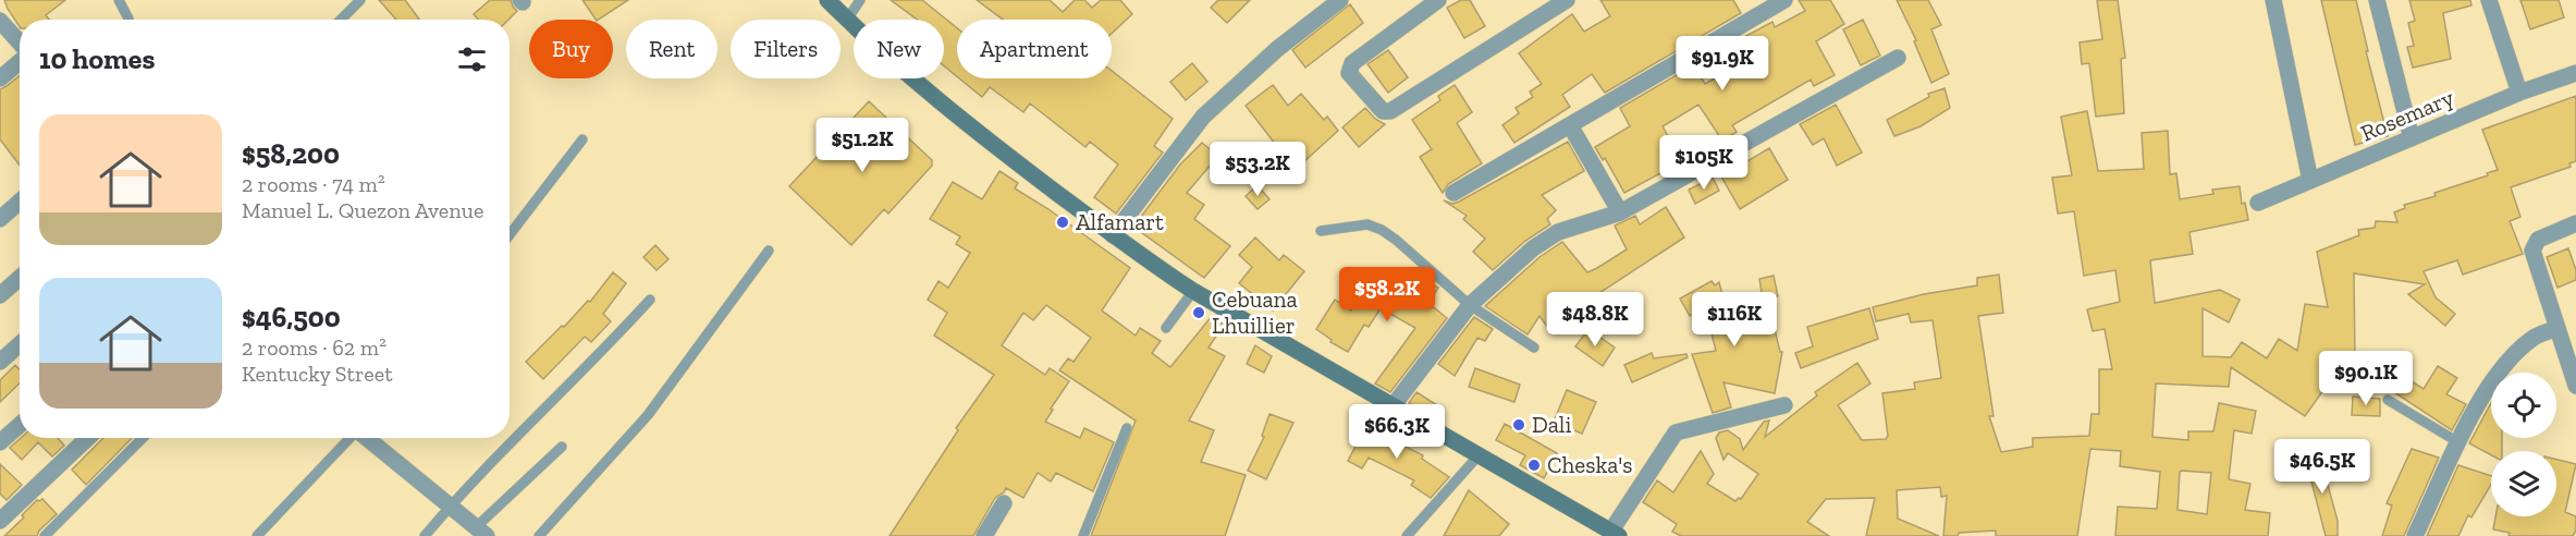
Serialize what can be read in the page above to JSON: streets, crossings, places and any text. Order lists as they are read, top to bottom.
{
  "streets": {
    "street": ["Rosemary"]
  },
  "places": [
    "Alfamart",
    "Cebuana Lhuillier",
    "Dali",
    "Cheska's"
  ],
  "page": {
    "chip": [
      "Buy",
      "Rent",
      "Filters",
      "New",
      "Apartment"
    ],
    "heading": "10 homes",
    "price": [
      "$91.9K",
      "$51.2K",
      "$105K",
      "$53.2K",
      "$58.2K",
      "$48.8K",
      "$116K",
      "$90.1K",
      "$66.3K",
      "$46.5K"
    ],
    "list": [
      {
        "name": "$58,200",
        "note": "2 rooms · 74 m² · Manuel L. Quezon Avenue"
      },
      {
        "name": "$46,500",
        "note": "2 rooms · 62 m² · Kentucky Street"
      }
    ]
  }
}
